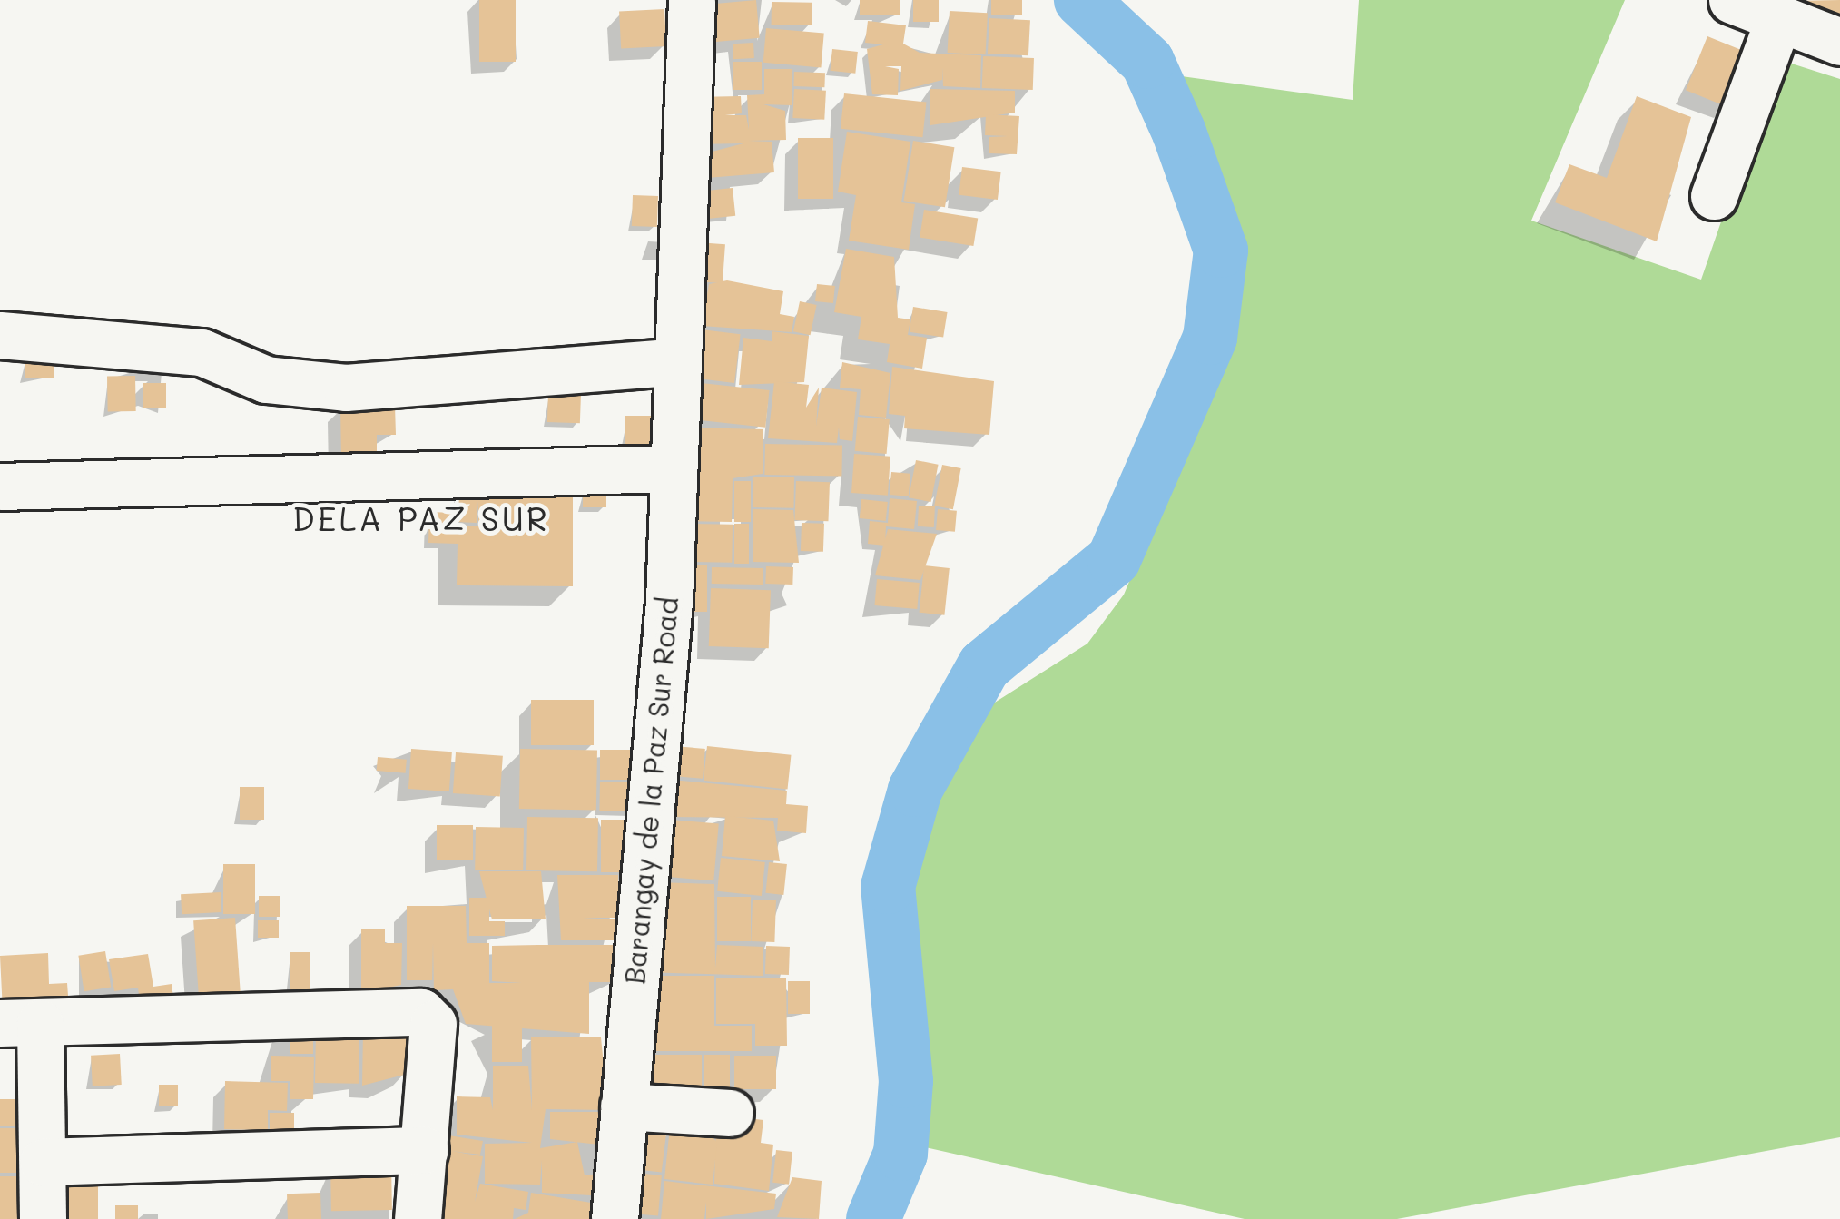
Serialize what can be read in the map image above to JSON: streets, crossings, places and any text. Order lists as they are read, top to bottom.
{
  "streets": {
    "street": ["Barangay de la Paz Sur Road"]
  },
  "districts": ["DELA PAZ SUR"]
}
